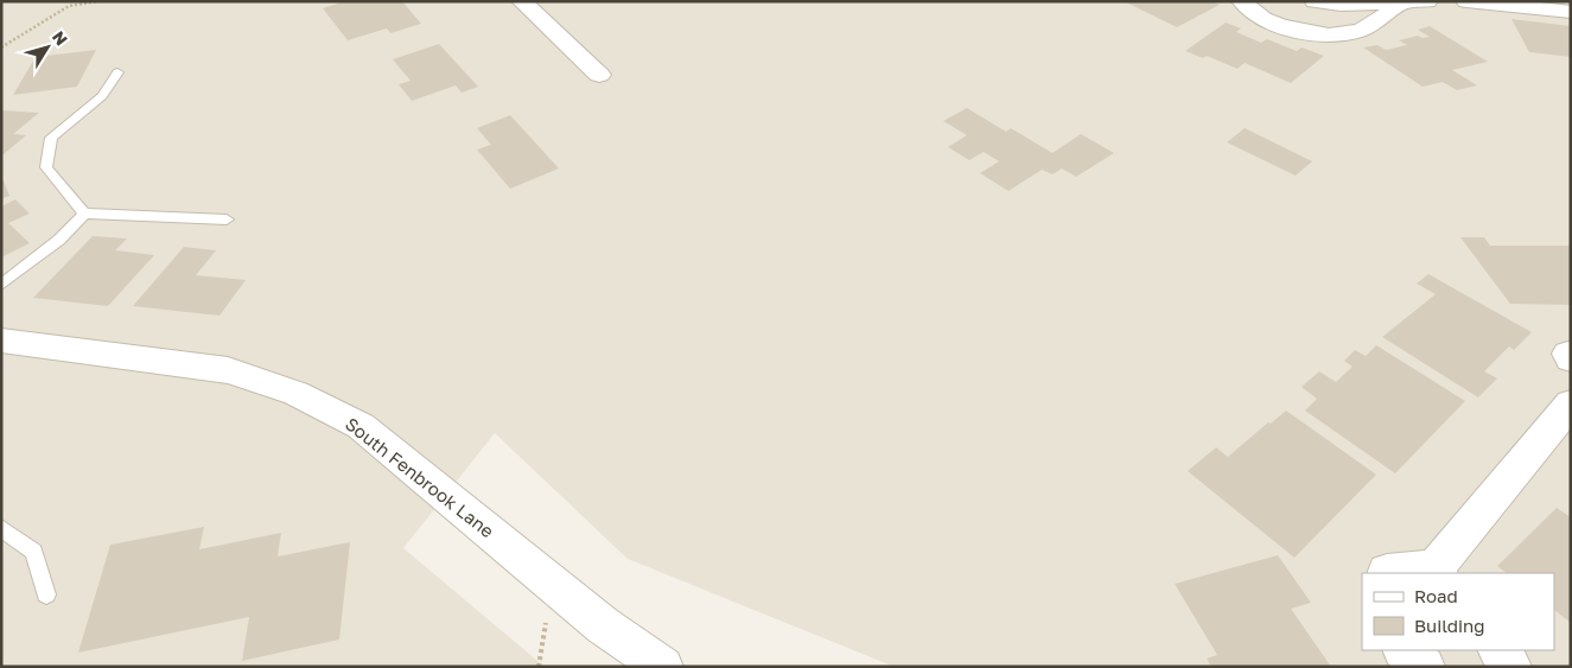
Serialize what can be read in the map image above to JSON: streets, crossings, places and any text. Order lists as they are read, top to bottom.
{
  "streets": {
    "street": ["South Fenbrook Lane"]
  },
  "legend": ["Road", "Building"],
  "north": "top right"
}
